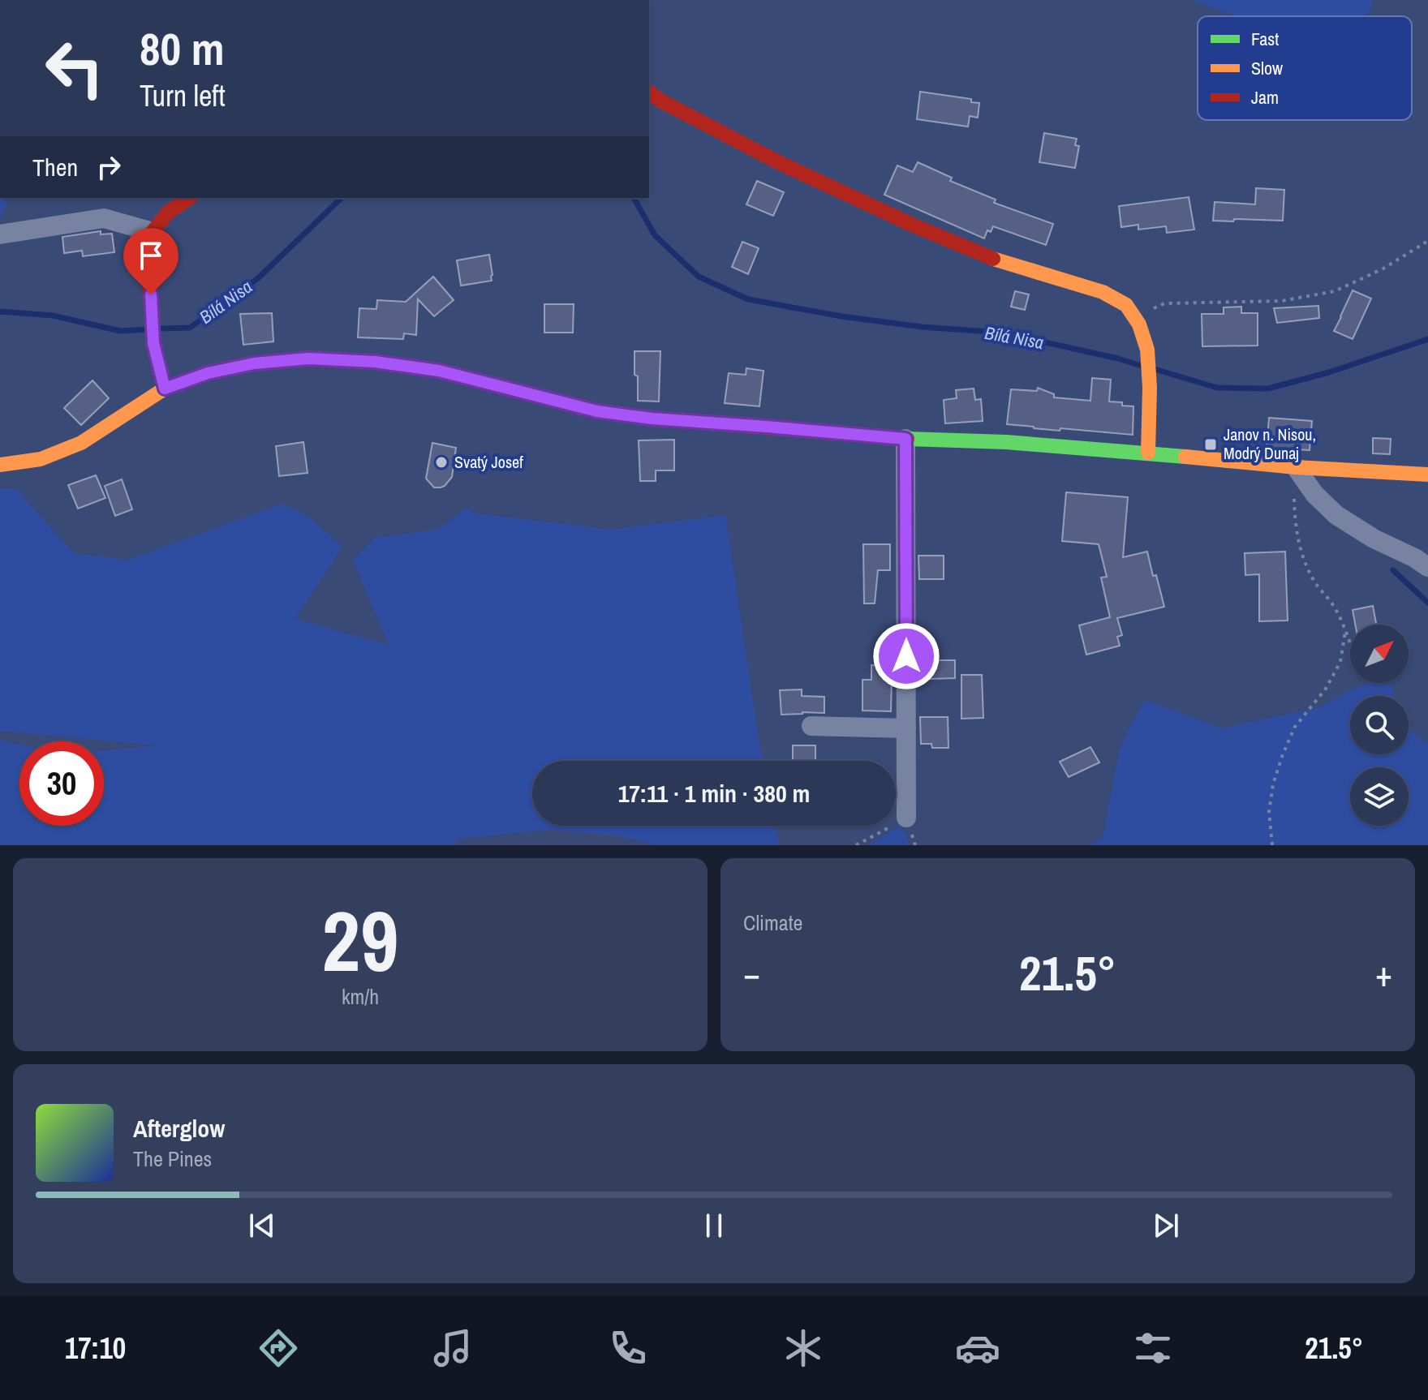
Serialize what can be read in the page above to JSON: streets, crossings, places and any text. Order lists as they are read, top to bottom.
{
  "water": ["Bílá Nisa"],
  "places": {
    "transit": ["Janov n. Nisou, Modrý Dunaj"],
    "other": ["Svatý Josef"]
  },
  "legend": ["Fast", "Slow", "Jam"],
  "north": "top right",
  "page": {
    "turn": ["80 m", "Turn left"],
    "then": "Then",
    "limit": "30",
    "trip": "17:11 · 1 min · 380 m",
    "tile": [
      ["29", "km/h"],
      "Climate"
    ],
    "heat": ["−", "21.5°", "+"],
    "song": ["Afterglow", "The Pines"],
    "tabs": ["17:10", "21.5°"]
  }
}
